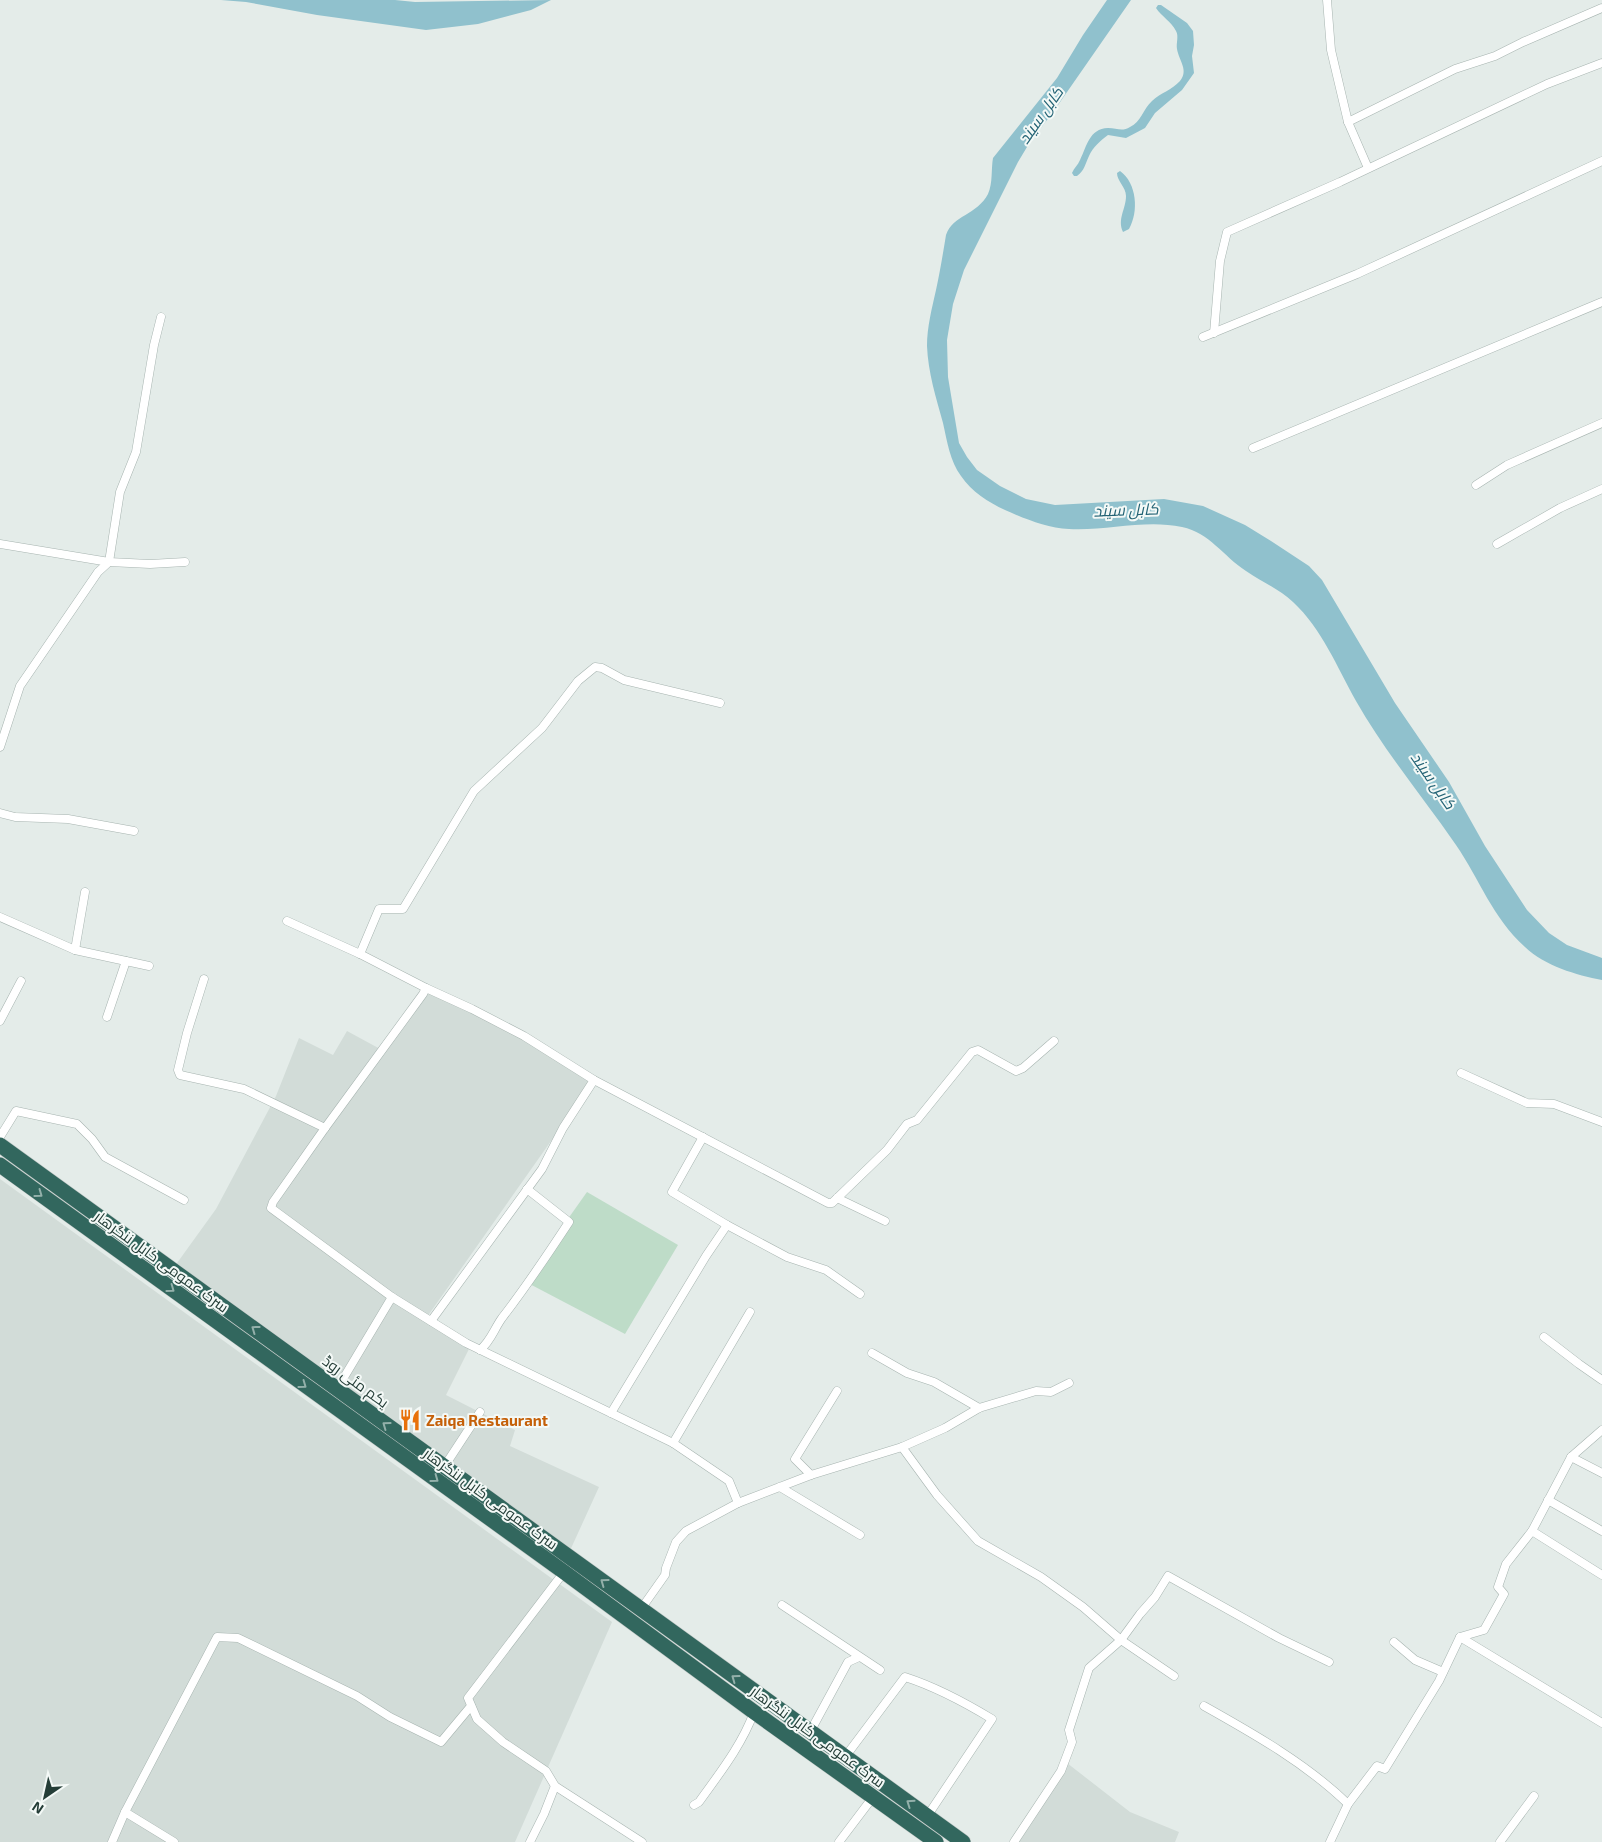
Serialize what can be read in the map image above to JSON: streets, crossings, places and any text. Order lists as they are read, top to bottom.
{
  "streets": {
    "highway": ["سرک عمومی کابل ننگرهار", "یکم مئی روڈ"]
  },
  "crossings": [
    ["سرک عمومی کابل ننگرهار", "یکم مئی روڈ"]
  ],
  "one_way": ["یکم مئی روڈ"],
  "water": ["کابل سيند"],
  "places": {
    "restaurant": ["Zaiqa Restaurant"]
  },
  "north": "bottom left"
}
